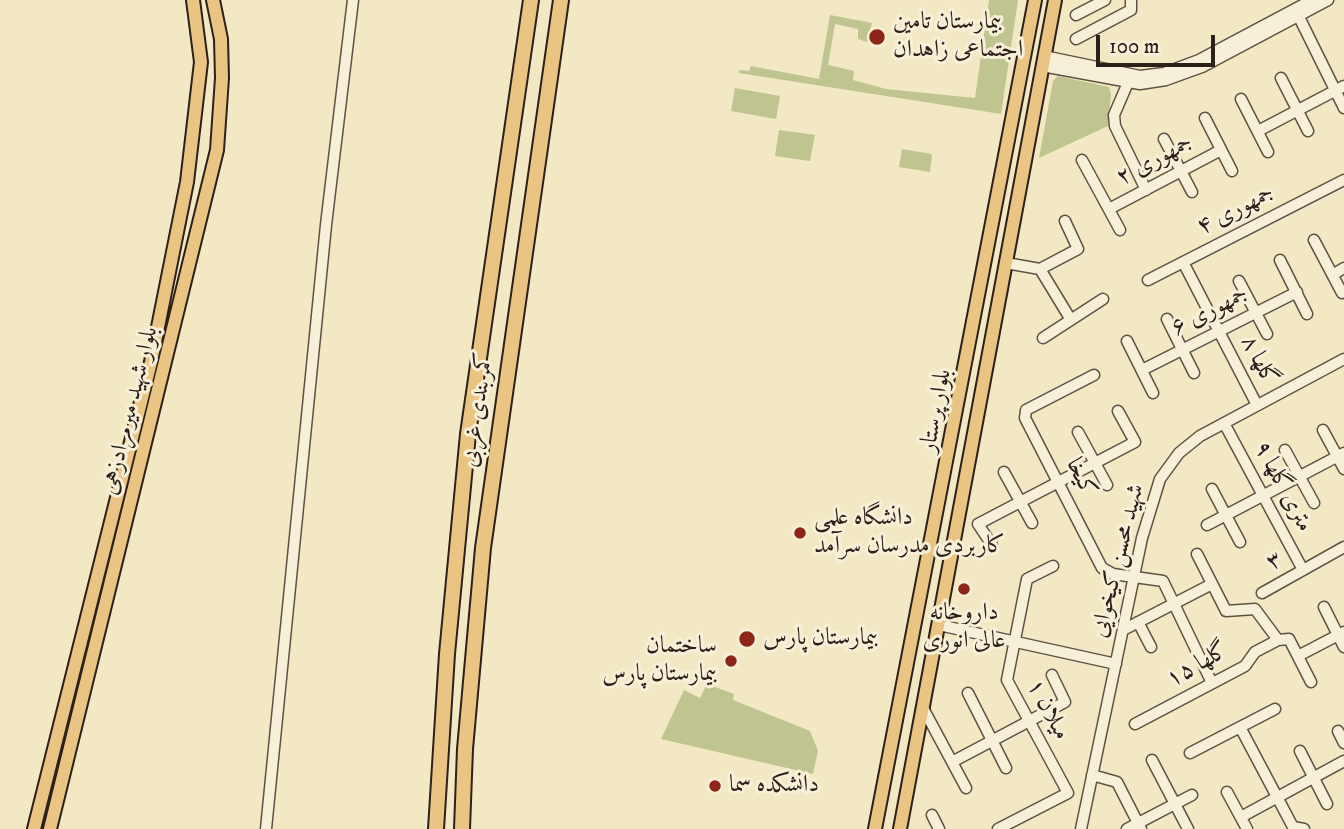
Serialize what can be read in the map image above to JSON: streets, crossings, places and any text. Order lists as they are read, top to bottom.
{
  "streets": {
    "highway": ["کمربندی غربی"],
    "main road": ["بلوار شهید میرمرادزهی", "بلوار پرستار"],
    "street": [
      "جمهوری ۲",
      "جمهوری ۴",
      "جمهوری ۶",
      "گلها ۸",
      "کیخا",
      "۹ متری گلها",
      "شهید محسن کیخوایی",
      "۳",
      "گلها ۱۵",
      "میلان ۱"
    ]
  },
  "crossings": [
    ["جمهوری ۴", "گلها ۸"],
    ["جمهوری ۶", "گلها ۸"],
    ["گلها ۸", "شهید محسن کیخوایی"],
    ["کیخا", "شهید محسن کیخوایی"],
    ["۹ متری گلها", "شهید محسن کیخوایی"],
    ["۹ متری گلها", "۳"]
  ],
  "places": [
    "بیمارستان تامین اجتماعی زاهدان",
    "دانشگاه علمی کاربردی مدرسان سرآمد",
    "داروخانه عالی انوری",
    "بیمارستان پارس",
    "ساختمان بیمارستان پارس",
    "دانشکده سما"
  ],
  "scale_bar": "100 m"
}
